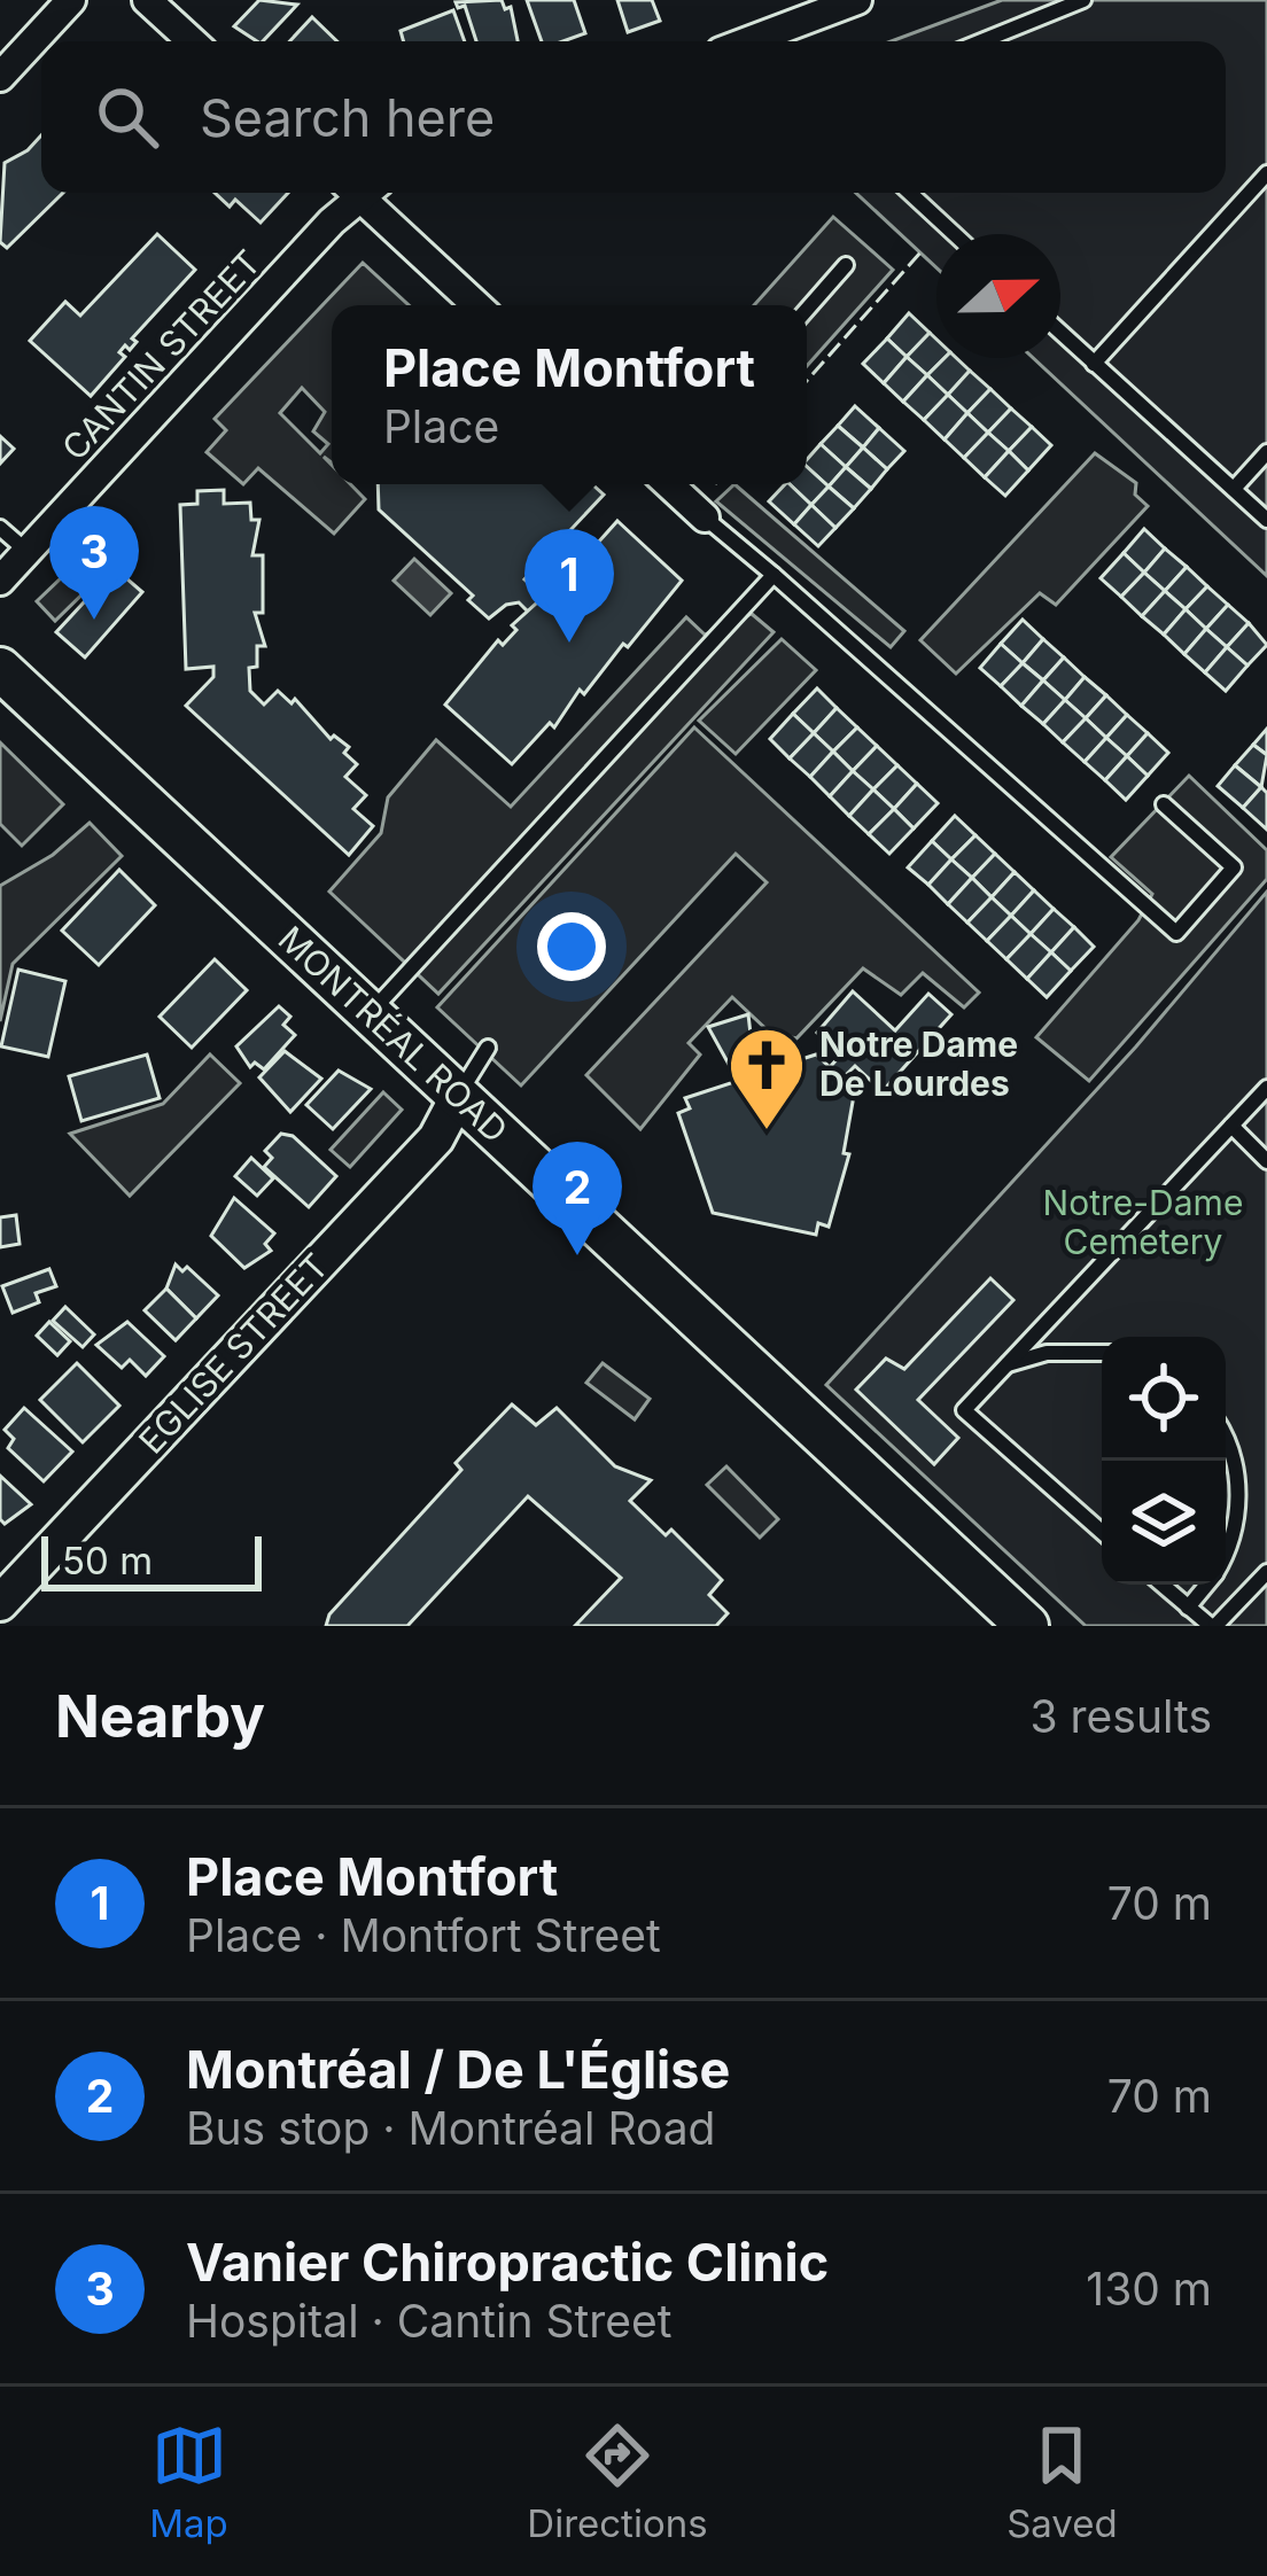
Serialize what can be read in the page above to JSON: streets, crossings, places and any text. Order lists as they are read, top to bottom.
{
  "streets": {
    "main road": ["MONTRÉAL ROAD"],
    "street": ["CANTIN STREET", "EGLISE STREET"]
  },
  "crossings": [
    ["MONTRÉAL ROAD", "EGLISE STREET"]
  ],
  "parks": ["Notre-Dame Cemetery"],
  "places": {
    "church": ["Notre Dame De Lourdes"]
  },
  "scale_bar": "50 m",
  "north": "right",
  "page": {
    "search": "Search here",
    "popup": ["Place Montfort", "Place"],
    "pins": ["3", "1", "2"],
    "scale": "50 m",
    "heading": ["Nearby", "3 results"],
    "list": [
      {
        "mark": "1",
        "name": "Place Montfort",
        "note": "Place · Montfort Street",
        "value": "70 m"
      },
      {
        "mark": "2",
        "name": "Montréal / De L'Église",
        "note": "Bus stop · Montréal Road",
        "value": "70 m"
      },
      {
        "mark": "3",
        "name": "Vanier Chiropractic Clinic",
        "note": "Hospital · Cantin Street",
        "value": "130 m"
      }
    ],
    "nav": ["Map", "Directions", "Saved"]
  }
}
